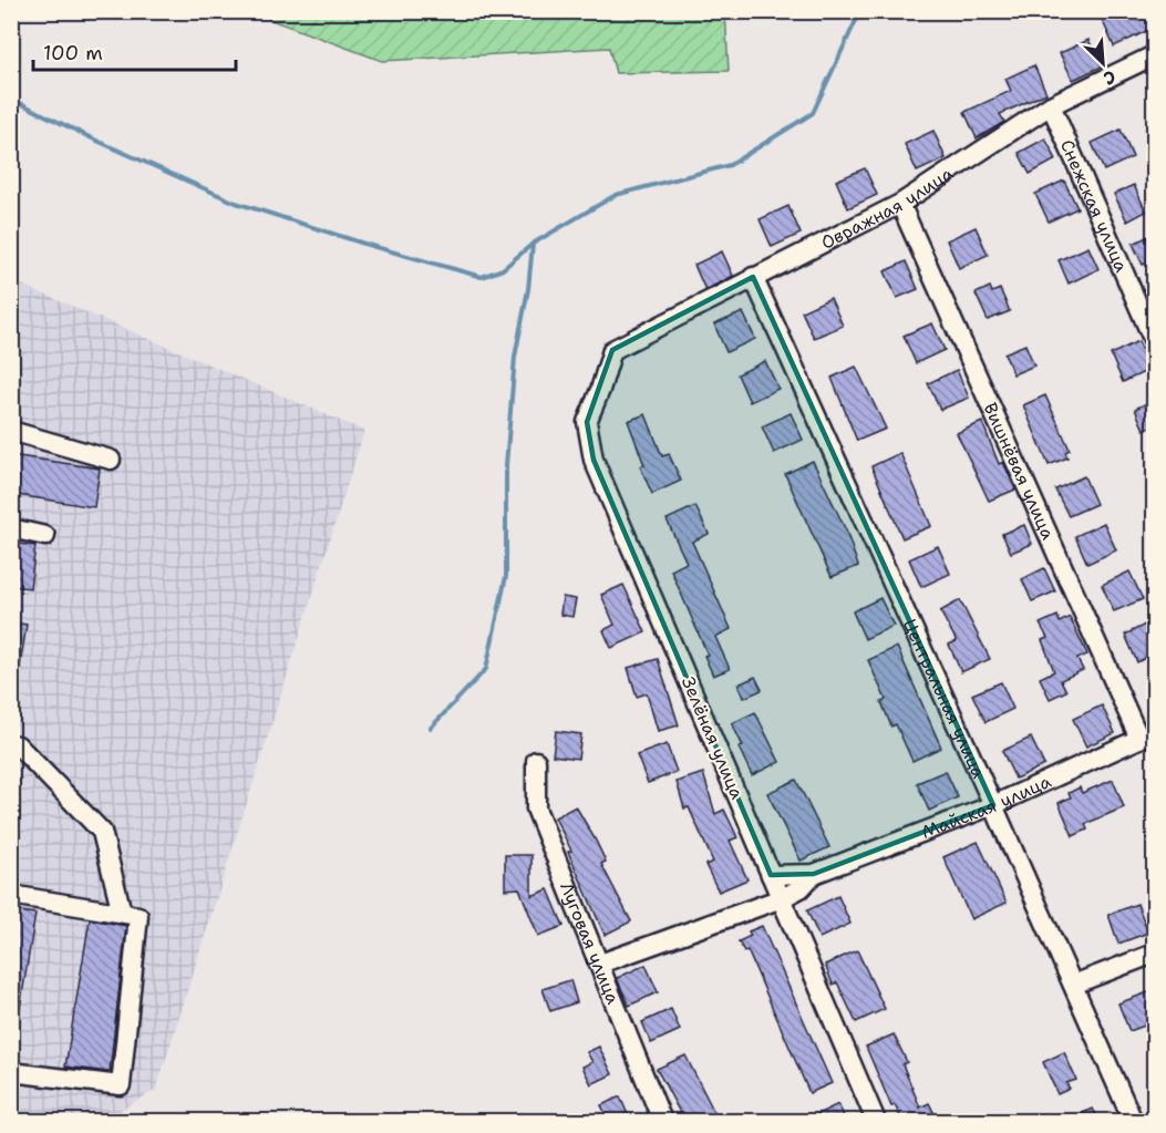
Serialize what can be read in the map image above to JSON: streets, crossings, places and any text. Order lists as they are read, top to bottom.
{
  "streets": {
    "street": [
      "Снежская улица",
      "Овражная улица",
      "Вишнёвая улица",
      "Центральная улица",
      "Зелёная улица",
      "Майская улица",
      "Луговая улица"
    ]
  },
  "crossings": [
    ["Снежская улица", "Овражная улица"],
    ["Овражная улица", "Вишнёвая улица"],
    ["Овражная улица", "Центральная улица"],
    ["Овражная улица", "Зелёная улица"],
    ["Вишнёвая улица", "Майская улица"],
    ["Центральная улица", "Майская улица"]
  ],
  "scale_bar": "100 m",
  "north": "bottom right"
}
